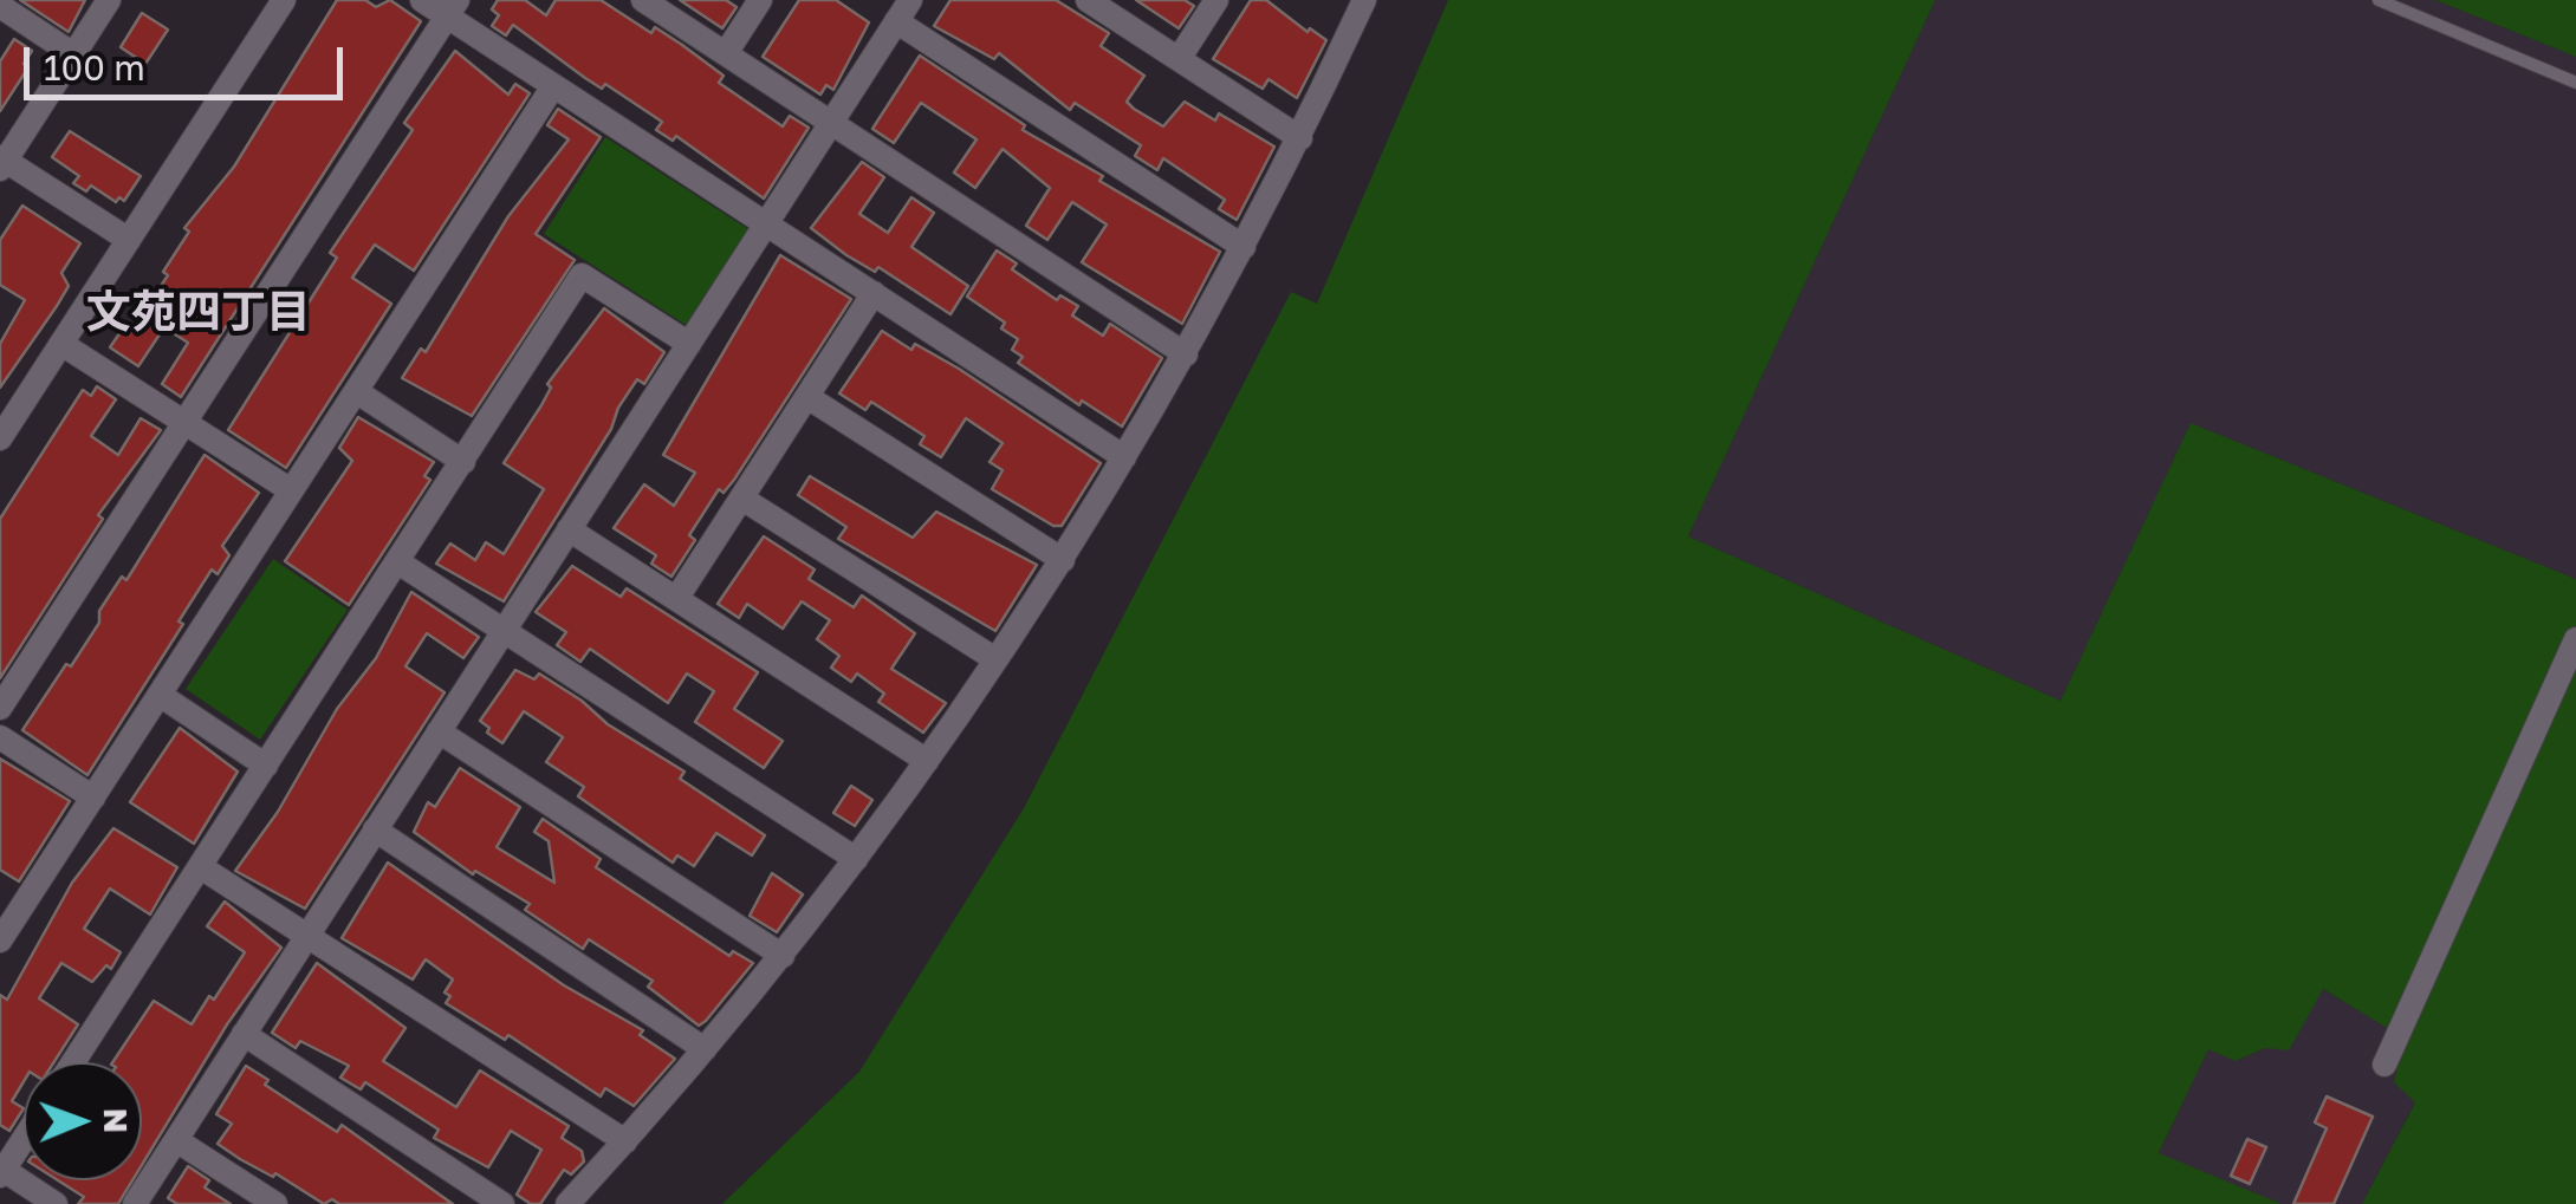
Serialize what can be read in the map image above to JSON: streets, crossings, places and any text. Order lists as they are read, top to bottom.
{
  "districts": ["文苑四丁目"],
  "scale_bar": "100 m",
  "north": "right"
}
